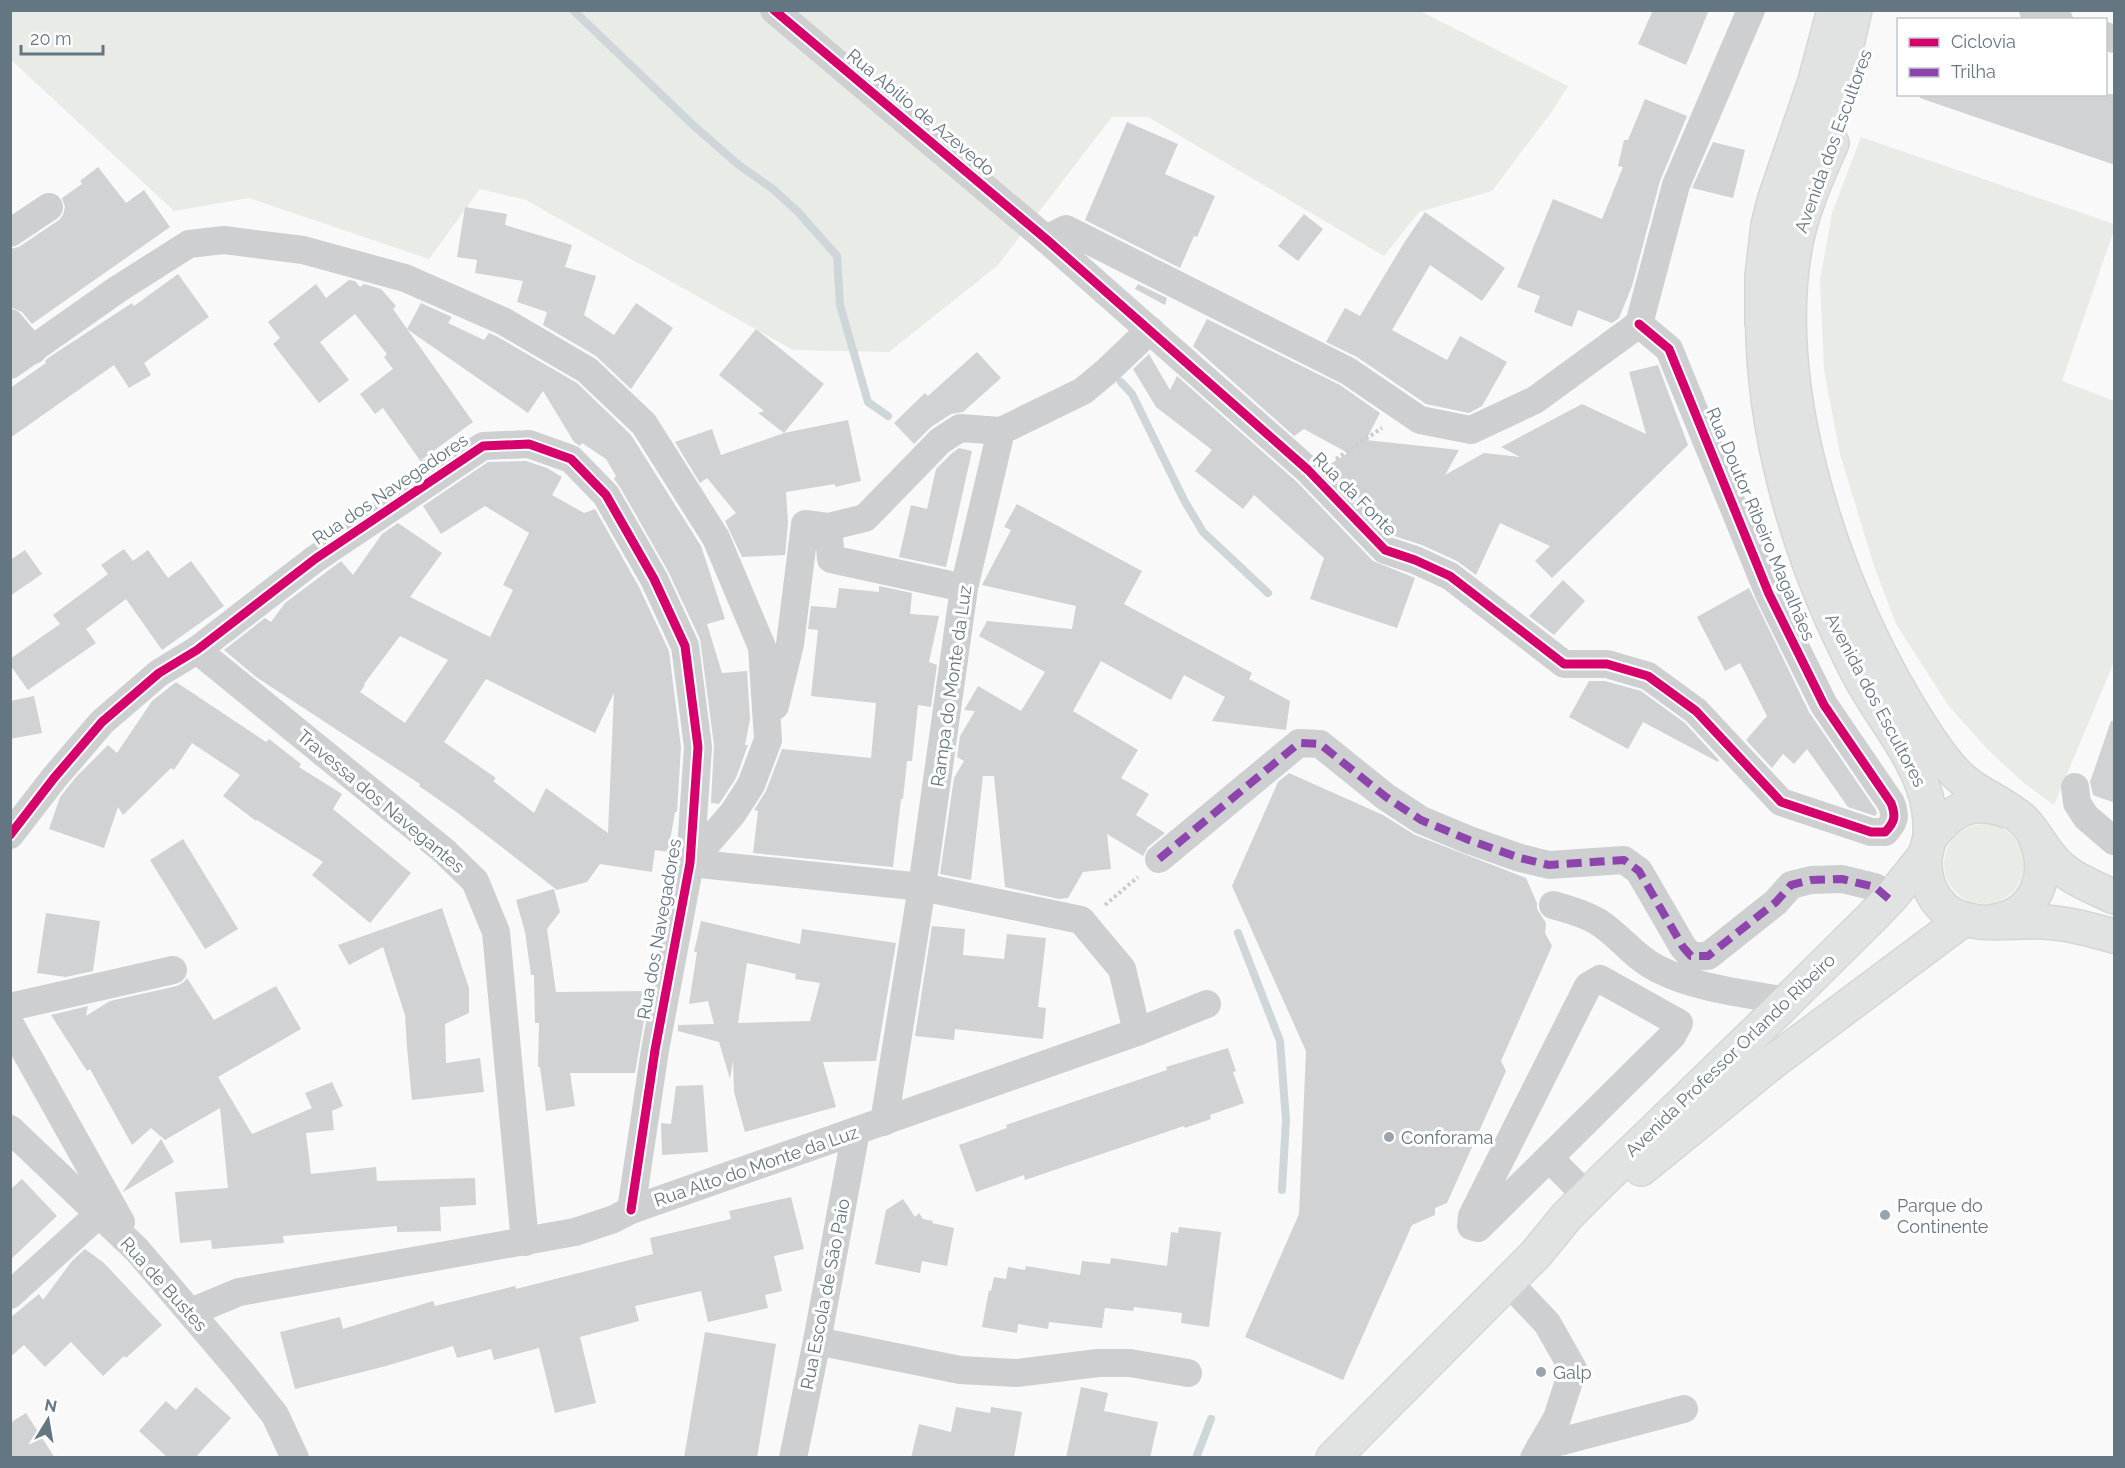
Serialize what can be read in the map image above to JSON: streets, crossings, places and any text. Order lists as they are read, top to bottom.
{
  "streets": {
    "main road": ["Avenida dos Escultores", "Avenida Professor Orlando Ribeiro"],
    "street": [
      "Rua Abílio de Azevedo",
      "Rua dos Navegadores",
      "Rua da Fonte",
      "Rua Doutor Ribeiro Magalhães",
      "Rampa do Monte da Luz",
      "Travessa dos Navegantes",
      "Rua Alto do Monte da Luz",
      "Rua de Bustes",
      "Rua Escola de São Paio"
    ]
  },
  "crossings": [
    ["Rua Abílio de Azevedo", "Rua da Fonte"],
    ["Avenida dos Escultores", "Avenida Professor Orlando Ribeiro"],
    ["Rua dos Navegadores", "Travessa dos Navegantes"],
    ["Rua dos Navegadores", "Rua Alto do Monte da Luz"],
    ["Rua da Fonte", "Rua Doutor Ribeiro Magalhães"],
    ["Rampa do Monte da Luz", "Rua Alto do Monte da Luz"],
    ["Travessa dos Navegantes", "Rua Alto do Monte da Luz"],
    ["Rua Alto do Monte da Luz", "Rua de Bustes"],
    ["Rua Alto do Monte da Luz", "Rua Escola de São Paio"]
  ],
  "places": ["Conforama", "Parque do Continente", "Galp"],
  "legend": ["Ciclovia", "Trilha"],
  "scale_bar": "20 m",
  "north": "top"
}
